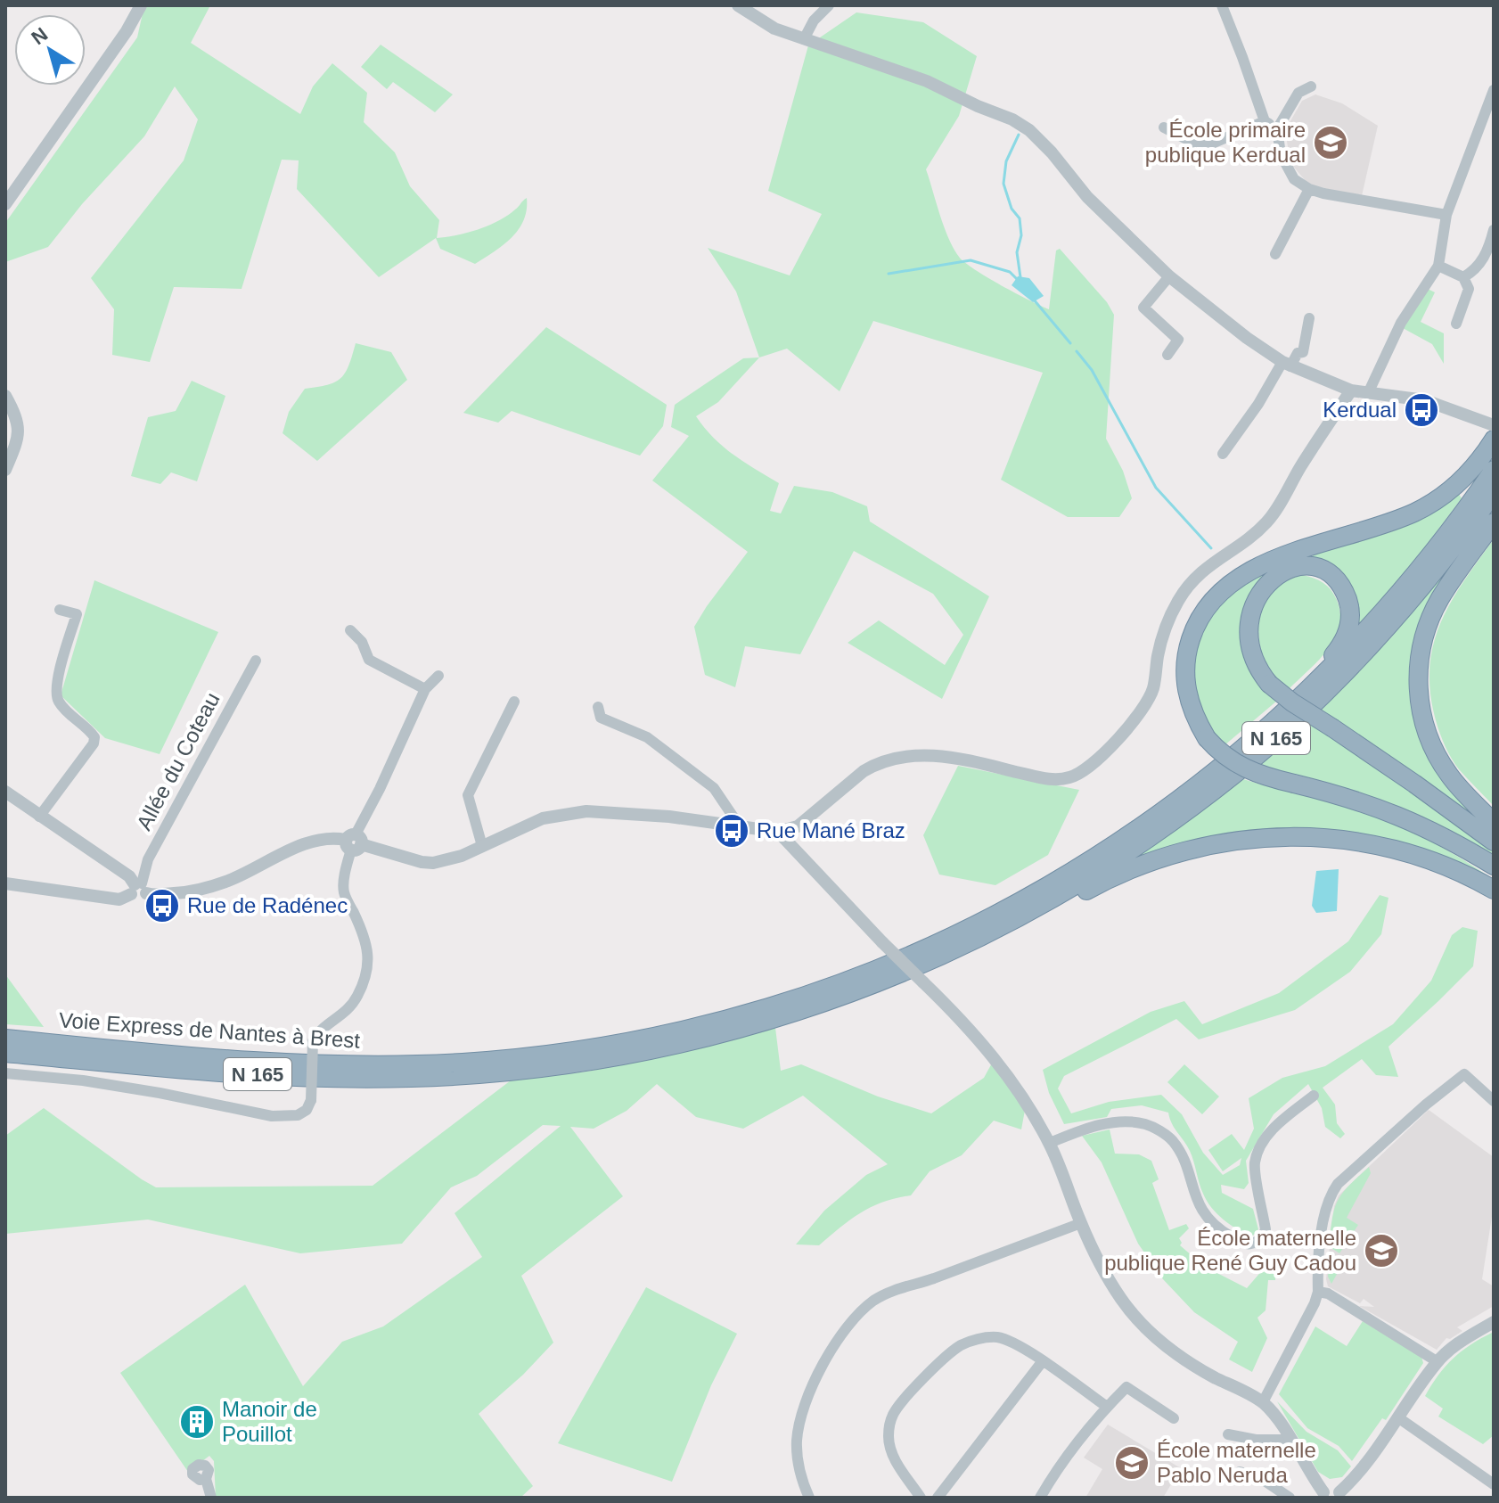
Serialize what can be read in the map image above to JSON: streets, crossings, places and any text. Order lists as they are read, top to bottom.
{
  "streets": {
    "highway": ["N 165", "Voie Express de Nantes à Brest"],
    "street": ["Allée du Coteau"]
  },
  "places": {
    "school or university": ["École primaire publique Kerdual", "École maternelle publique René Guy Cadou", "École maternelle Pablo Neruda"],
    "bus stop": ["Kerdual", "Rue Mané Braz", "Rue de Radénec"],
    "building": ["Manoir de Pouillot"]
  },
  "north": "top left"
}
